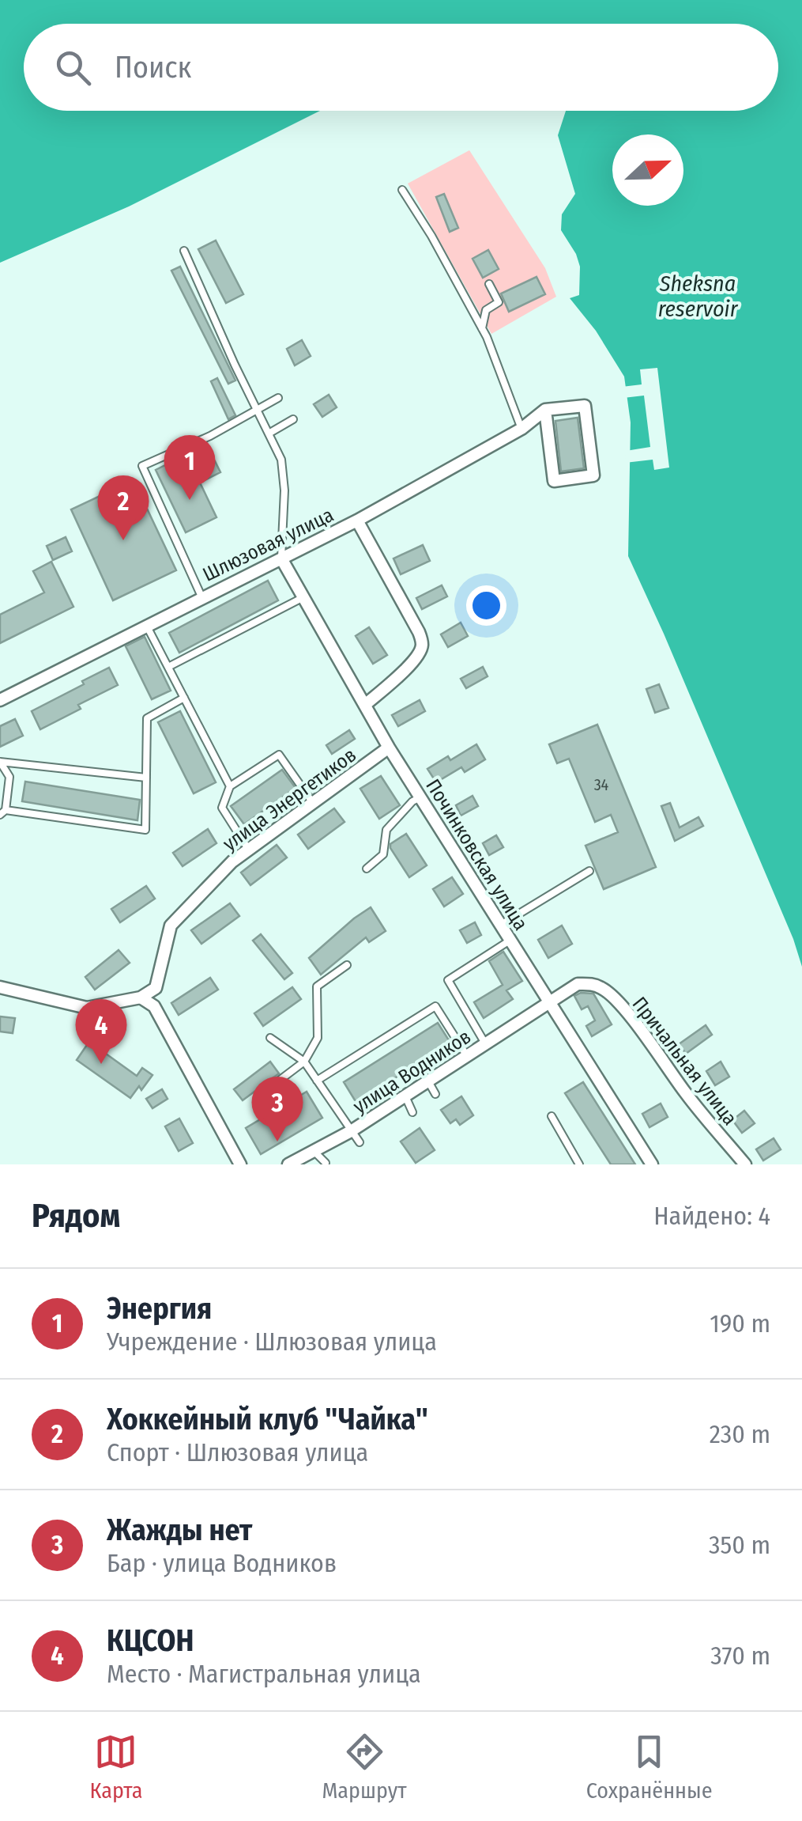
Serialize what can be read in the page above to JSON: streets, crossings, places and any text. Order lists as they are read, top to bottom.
{
  "streets": {
    "street": [
      "Шлюзовая улица",
      "улица Энергетиков",
      "Починковская улица",
      "Причальная улица",
      "улица Водников"
    ]
  },
  "crossings": [
    ["Шлюзовая улица", "Починковская улица"],
    ["улица Энергетиков", "Починковская улица"],
    ["Починковская улица", "Причальная улица"],
    ["Починковская улица", "улица Водников"],
    ["Причальная улица", "улица Водников"]
  ],
  "water": ["Sheksna reservoir"],
  "house_numbers": ["34"],
  "north": "right",
  "page": {
    "search": "Поиск",
    "pins": [
      "1",
      "2",
      "4",
      "3"
    ],
    "heading": ["Рядом", "Найдено: 4"],
    "list": [
      {
        "mark": "1",
        "name": "Энергия",
        "note": "Учреждение · Шлюзовая улица",
        "value": "190 m"
      },
      {
        "mark": "2",
        "name": "Хоккейный клуб \"Чайка\"",
        "note": "Спорт · Шлюзовая улица",
        "value": "230 m"
      },
      {
        "mark": "3",
        "name": "Жажды нет",
        "note": "Бар · улица Водников",
        "value": "350 m"
      },
      {
        "mark": "4",
        "name": "КЦСОН",
        "note": "Место · Магистральная улица",
        "value": "370 m"
      }
    ],
    "nav": ["Карта", "Маршрут", "Сохранённые"]
  }
}
